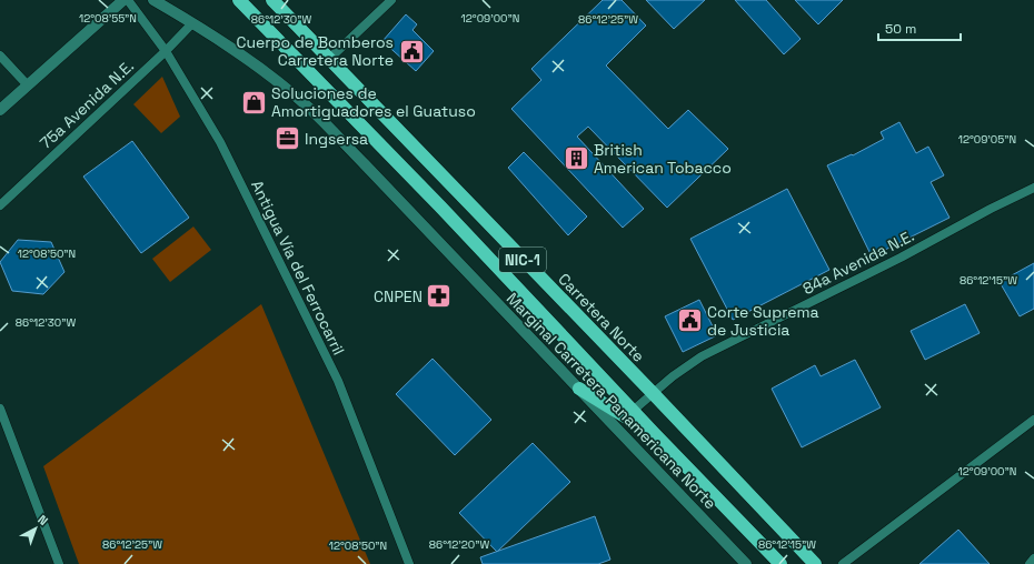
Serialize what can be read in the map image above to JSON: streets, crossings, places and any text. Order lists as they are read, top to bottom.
{
  "streets": {
    "highway": ["NIC-1", "Carretera Norte"],
    "street": [
      "75a Avenida N.E.",
      "84a Avenida N.E.",
      "Antigua Vía del Ferrocarril",
      "Marginal Carretera Panamericana Norte"
    ]
  },
  "crossings": [
    ["75a Avenida N.E.", "Antigua Vía del Ferrocarril"],
    ["75a Avenida N.E.", "Marginal Carretera Panamericana Norte"],
    ["NIC-1", "84a Avenida N.E."],
    ["84a Avenida N.E.", "Carretera Norte"]
  ],
  "places": {
    "public building": ["Cuerpo de Bomberos Carretera Norte", "Corte Suprema de Justicia"],
    "shop": ["Soluciones de Amortiguadores el Guatuso"],
    "office": ["Ingsersa"],
    "building": ["British American Tobacco"],
    "pharmacy": ["CNPEN"]
  },
  "scale_bar": "50 m",
  "north": "top right",
  "coordinates": [
    "12°08'55\"N",
    "12°09'00\"N",
    "86°12'30\"W",
    "86°12'25\"W",
    "12°09'05\"N",
    "12°08'50\"N",
    "86°12'15\"W",
    "86°12'20\"W"
  ]
}
